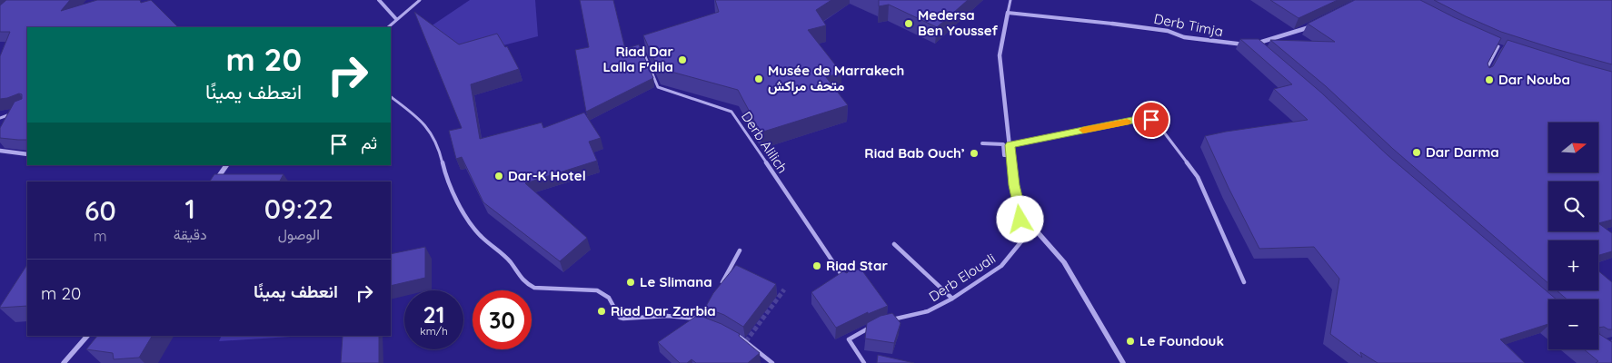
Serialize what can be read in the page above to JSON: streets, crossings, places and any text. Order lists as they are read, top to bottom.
{
  "streets": {
    "street": ["Derb Timja"],
    "lane": ["Derb Alilich", "Derb Elouali"]
  },
  "places": [
    "Medersa Ben Youssef",
    "Riad Dar Lalla F'dila",
    "Musée de Marrakech متحف مراكش",
    "Dar Nouba",
    "Dar Darma",
    "Riad Bab Ouch’",
    "Dar-K Hotel",
    "Riad Star",
    "Le Slimana",
    "Riad Dar Zarbia",
    "Le Foundouk"
  ],
  "north": "right",
  "page": {
    "turn": ["20 m", "انعطف يمينًا"],
    "map_buttons": ["+", "−"],
    "then": "ثم",
    "eta": [
      "09:22",
      "الوصول",
      "1",
      "دقيقة",
      "60",
      "m"
    ],
    "list": [
      {
        "name": "انعطف يمينًا",
        "value": "20 m"
      }
    ],
    "speed": "21 km/h",
    "limit": "30"
  }
}
